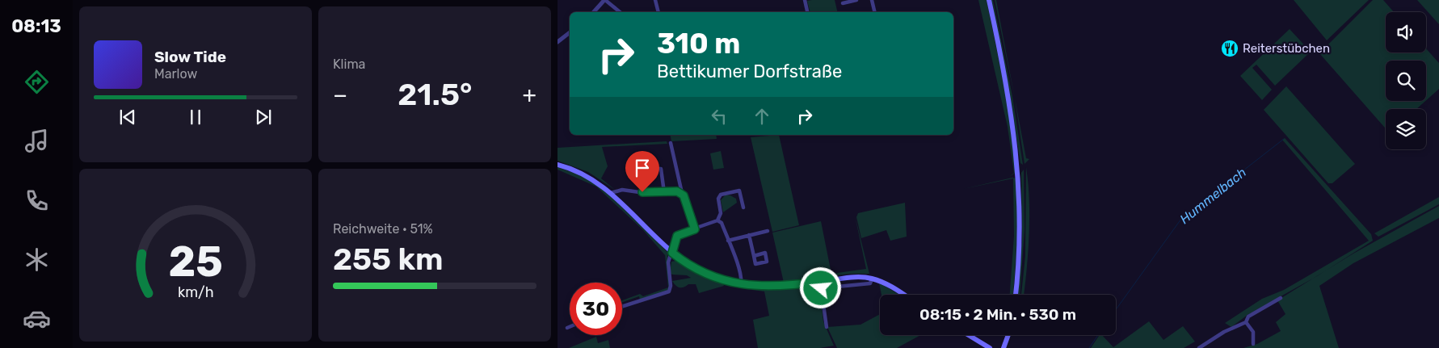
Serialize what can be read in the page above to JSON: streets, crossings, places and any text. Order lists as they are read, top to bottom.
{
  "water": ["Hummelbach"],
  "places": {
    "restaurant": ["Reiterstübchen"]
  },
  "page": {
    "tabs": "08:13",
    "tile": [
      "Klima",
      ["Reichweite · 51%", "255 km"]
    ],
    "turn": ["310 m", "Bettikumer Dorfstraße"],
    "song": ["Slow Tide", "Marlow"],
    "heat": ["−", "21.5°", "+"],
    "limit": "30",
    "trip": "08:15 · 2 Min. · 530 m",
    "gauge": ["25", "km/h"]
  }
}
